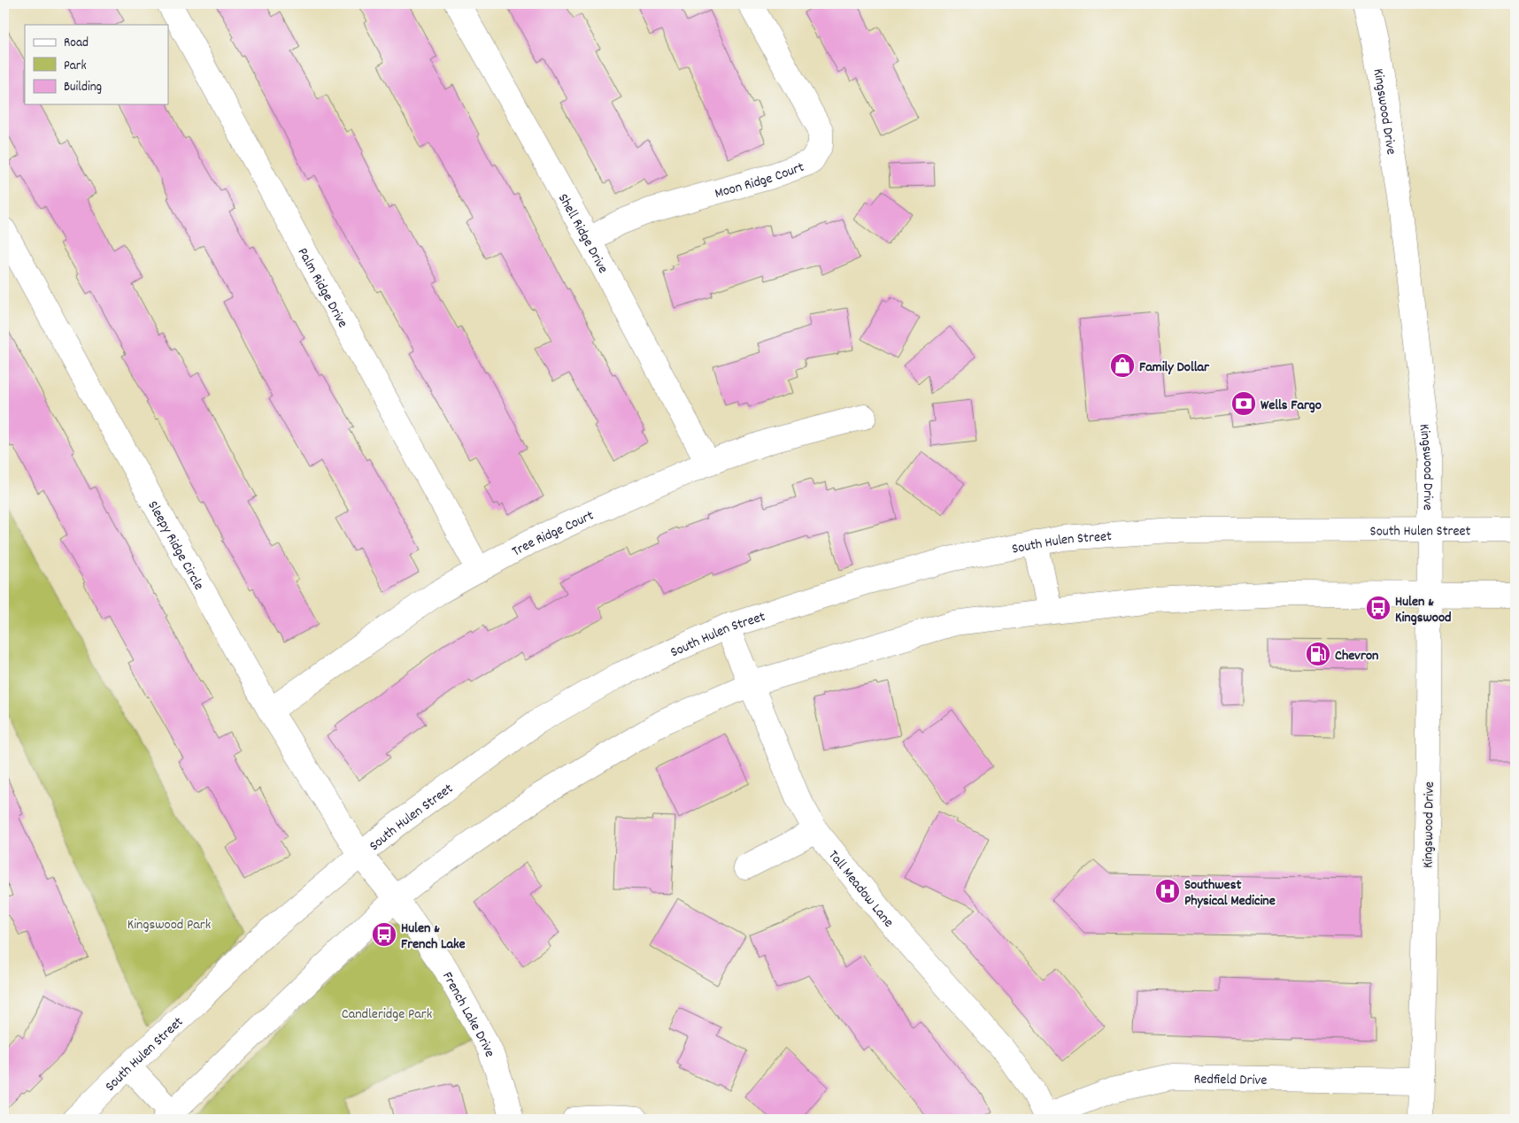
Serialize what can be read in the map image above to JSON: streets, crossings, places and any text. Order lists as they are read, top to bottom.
{
  "streets": {
    "street": [
      "Kingswood Drive",
      "Moon Ridge Court",
      "Shell Ridge Drive",
      "Palm Ridge Drive",
      "South Hulen Street",
      "Tree Ridge Court",
      "Sleepy Ridge Circle",
      "Tall Meadow Lane",
      "French Lake Drive",
      "Redfield Drive"
    ]
  },
  "crossings": [
    ["Kingswood Drive", "South Hulen Street"],
    ["Kingswood Drive", "Redfield Drive"],
    ["Moon Ridge Court", "Shell Ridge Drive"],
    ["Shell Ridge Drive", "Tree Ridge Court"],
    ["Palm Ridge Drive", "Tree Ridge Court"],
    ["South Hulen Street", "Sleepy Ridge Circle"],
    ["South Hulen Street", "Tall Meadow Lane"],
    ["South Hulen Street", "French Lake Drive"],
    ["Tree Ridge Court", "Sleepy Ridge Circle"],
    ["Sleepy Ridge Circle", "French Lake Drive"],
    ["Tall Meadow Lane", "Redfield Drive"]
  ],
  "parks": ["Kingswood Park", "Candleridge Park"],
  "places": {
    "shop": ["Family Dollar"],
    "bank": ["Wells Fargo"],
    "bus stop": ["Hulen & Kingswood", "Hulen & French Lake"],
    "fuel station": ["Chevron"],
    "hospital": ["Southwest Physical Medicine"]
  },
  "legend": ["Road", "Park", "Building"]
}
